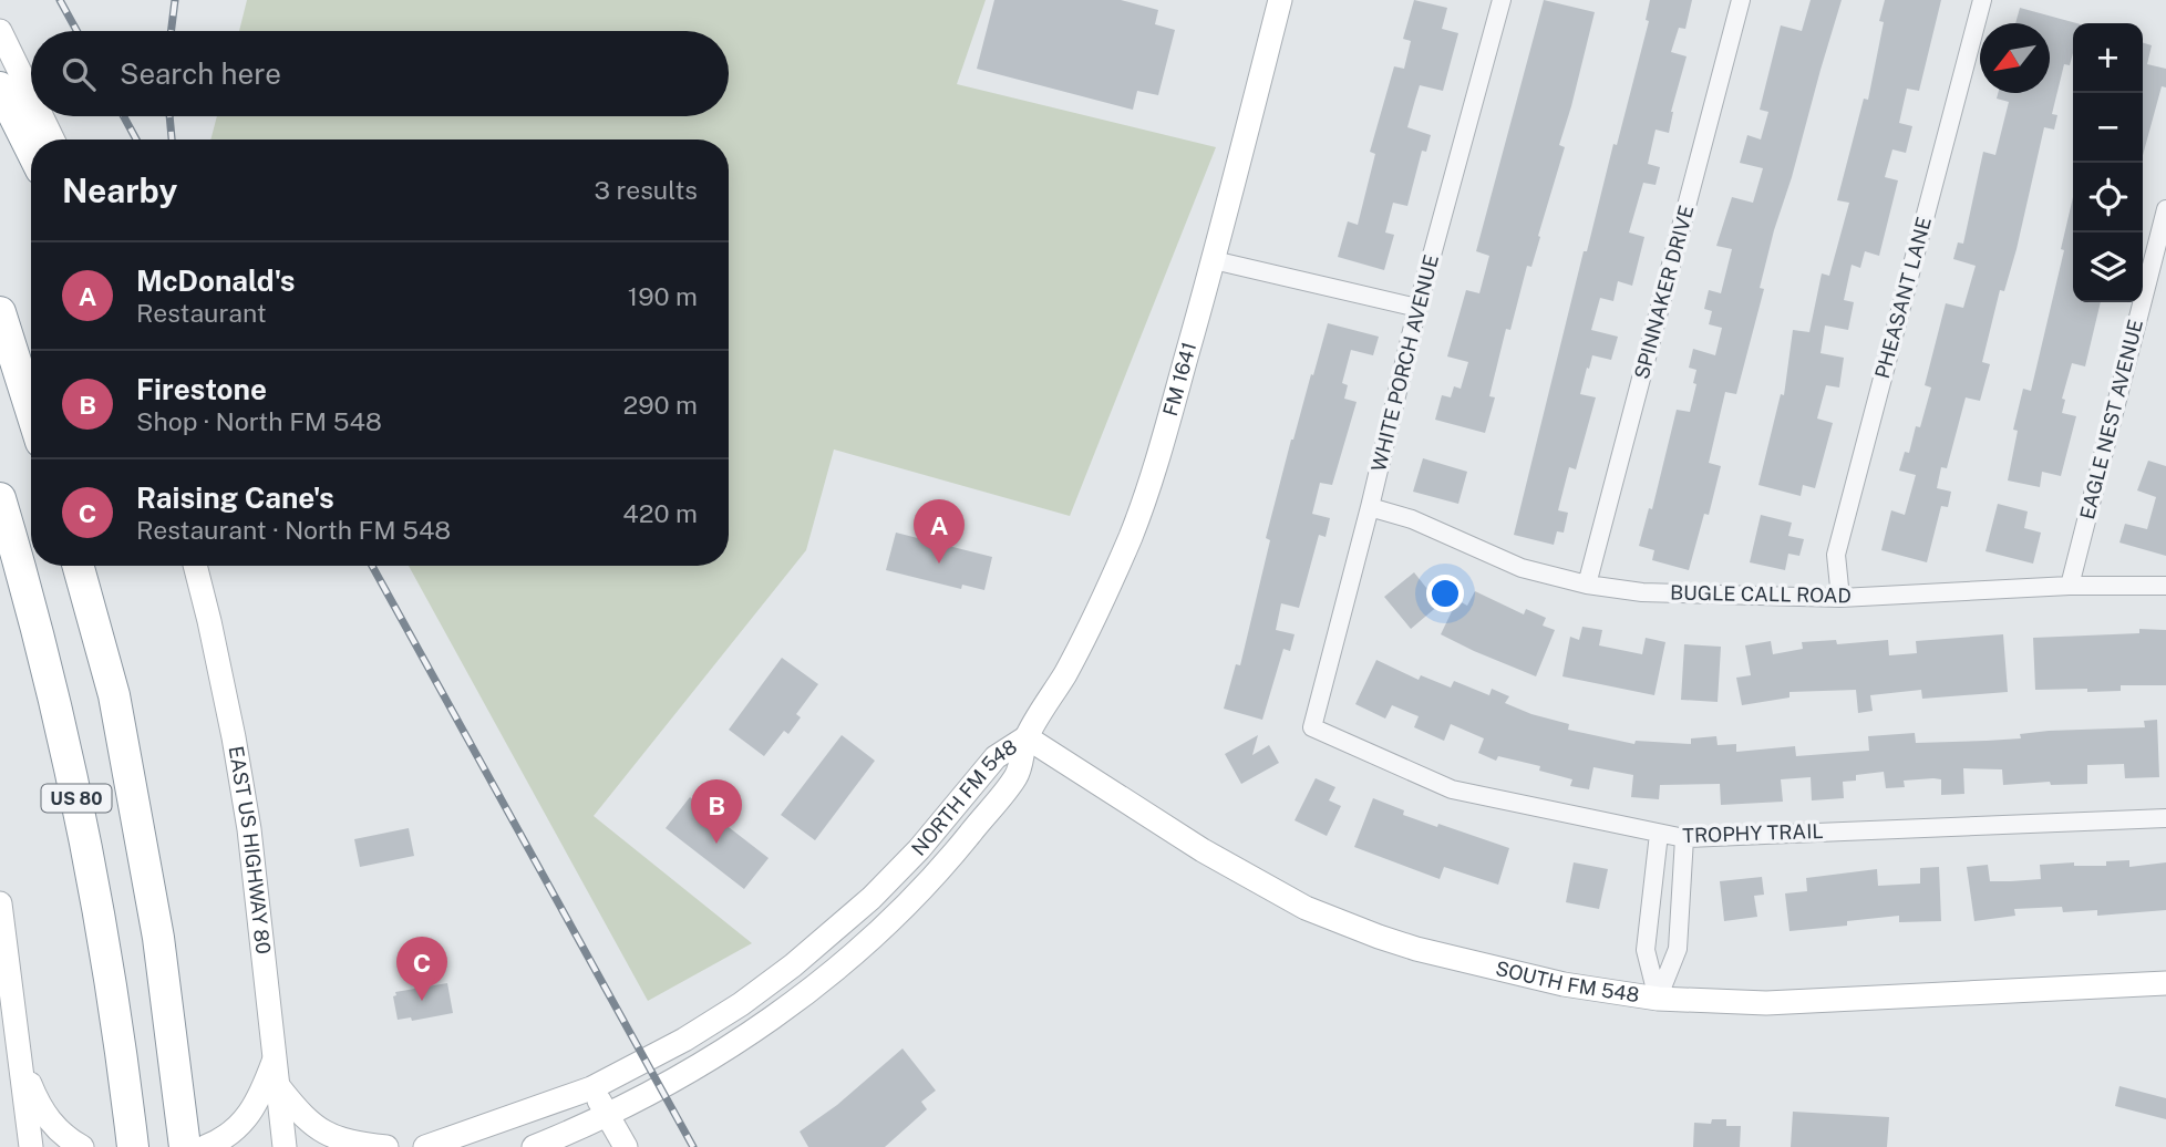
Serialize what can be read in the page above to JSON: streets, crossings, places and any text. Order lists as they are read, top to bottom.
{
  "streets": {
    "highway": ["US 80"],
    "main road": [
      "FM 1641",
      "NORTH FM 548",
      "EAST US HIGHWAY 80",
      "SOUTH FM 548"
    ],
    "street": [
      "SPINNAKER DRIVE",
      "PHEASANT LANE",
      "WHITE PORCH AVENUE",
      "EAGLE NEST AVENUE",
      "BUGLE CALL ROAD",
      "TROPHY TRAIL"
    ]
  },
  "crossings": [
    ["SPINNAKER DRIVE", "BUGLE CALL ROAD"],
    ["PHEASANT LANE", "BUGLE CALL ROAD"],
    ["WHITE PORCH AVENUE", "BUGLE CALL ROAD"],
    ["WHITE PORCH AVENUE", "TROPHY TRAIL"],
    ["FM 1641", "NORTH FM 548"],
    ["FM 1641", "SOUTH FM 548"],
    ["EAGLE NEST AVENUE", "BUGLE CALL ROAD"],
    ["NORTH FM 548", "SOUTH FM 548"]
  ],
  "north": "bottom left",
  "page": {
    "map_buttons": ["+", "−"],
    "search": "Search here",
    "heading": ["Nearby", "3 results"],
    "list": [
      {
        "mark": "A",
        "name": "McDonald's",
        "note": "Restaurant",
        "value": "190 m"
      },
      {
        "mark": "B",
        "name": "Firestone",
        "note": "Shop · North FM 548",
        "value": "290 m"
      },
      {
        "mark": "C",
        "name": "Raising Cane's",
        "note": "Restaurant · North FM 548",
        "value": "420 m"
      }
    ],
    "pins": ["A", "B", "C"]
  }
}
